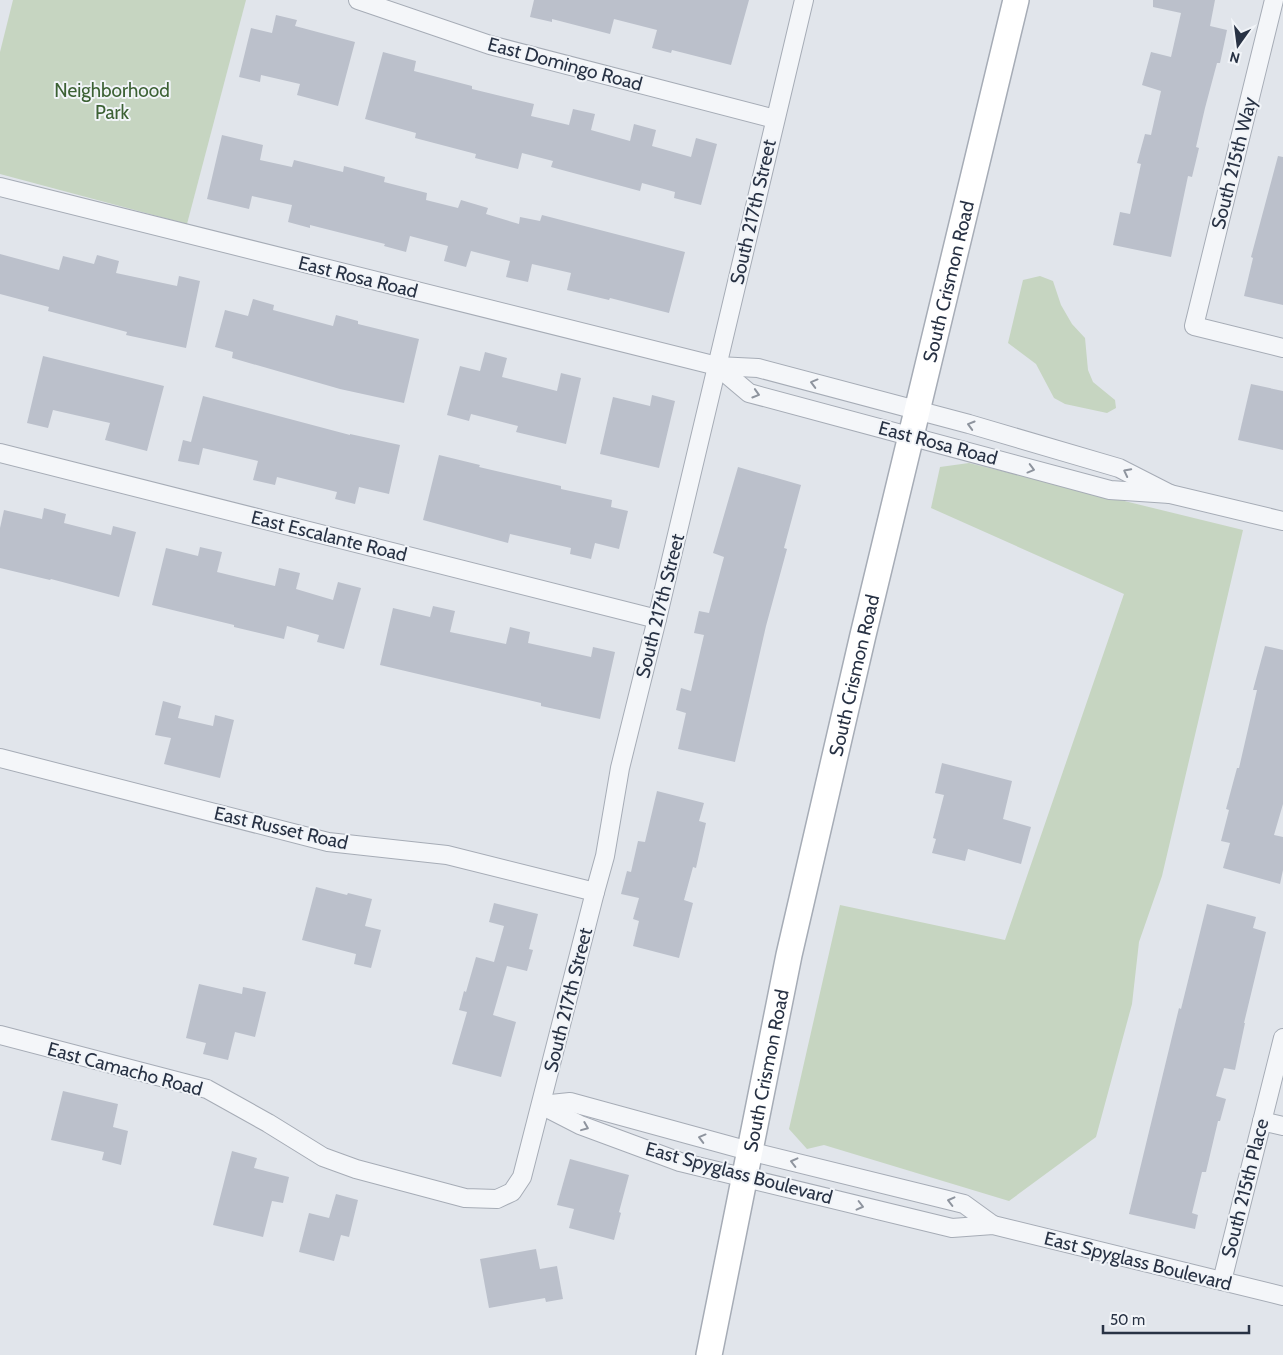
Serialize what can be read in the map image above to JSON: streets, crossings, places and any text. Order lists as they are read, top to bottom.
{
  "streets": {
    "street": [
      "East Domingo Road",
      "South 215th Way",
      "South 217th Street",
      "East Rosa Road",
      "South Crismon Road",
      "East Escalante Road",
      "East Russet Road",
      "East Camacho Road",
      "East Spyglass Boulevard",
      "South 215th Place"
    ]
  },
  "crossings": [
    ["East Domingo Road", "South 217th Street"],
    ["South 217th Street", "East Rosa Road"],
    ["South 217th Street", "East Escalante Road"],
    ["South 217th Street", "East Russet Road"],
    ["South 217th Street", "East Camacho Road"],
    ["South 217th Street", "East Spyglass Boulevard"],
    ["East Rosa Road", "South Crismon Road"],
    ["South Crismon Road", "East Spyglass Boulevard"],
    ["East Spyglass Boulevard", "South 215th Place"]
  ],
  "parks": ["Neighborhood Park"],
  "scale_bar": "50 m",
  "north": "bottom"
}
